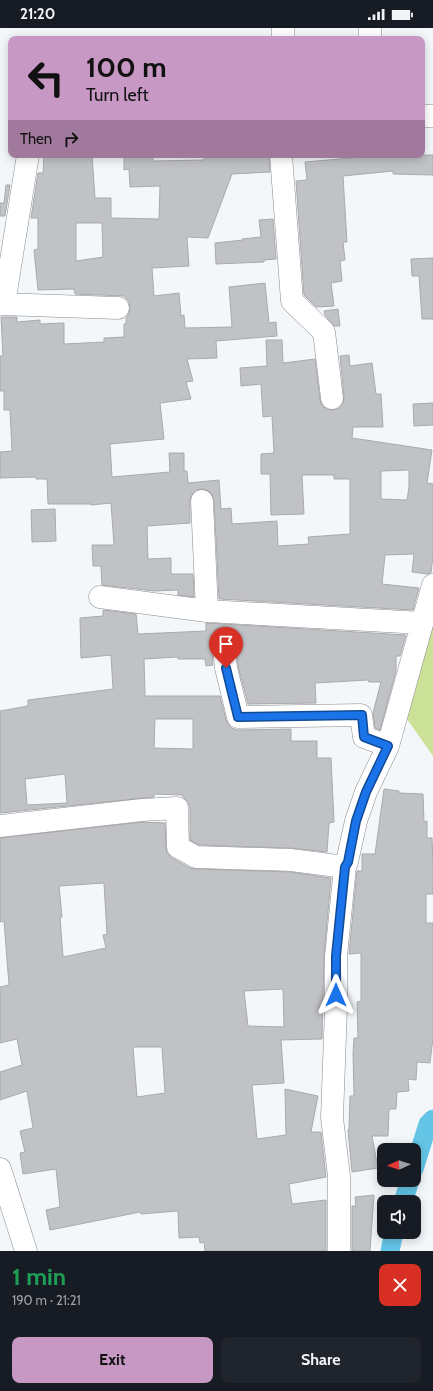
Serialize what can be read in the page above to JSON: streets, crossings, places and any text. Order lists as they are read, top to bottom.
{
  "north": "left",
  "page": {
    "status": "21:20",
    "turn": ["100 m", "Turn left"],
    "then": "Then",
    "heading": ["1 min", "190 m · 21:21"],
    "buttons": ["Exit", "Share"]
  }
}
